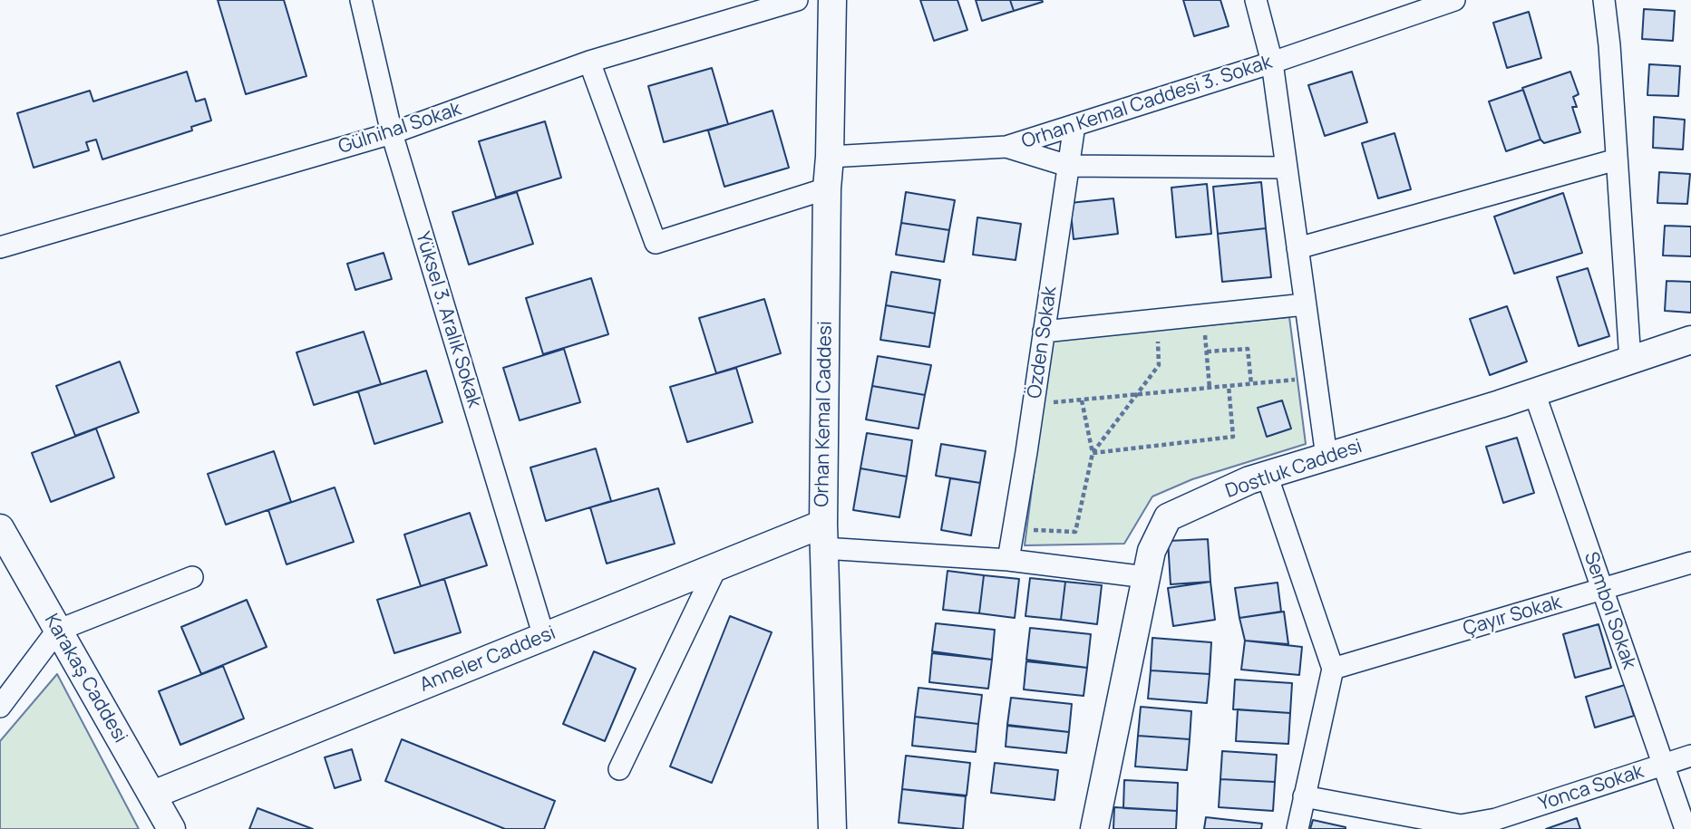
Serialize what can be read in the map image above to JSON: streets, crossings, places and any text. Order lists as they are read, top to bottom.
{
  "streets": {
    "street": [
      "Orhan Kemal Caddesi 3. Sokak",
      "Gülnihal Sokak",
      "Yüksel 3. Aralık Sokak",
      "Özden Sokak",
      "Orhan Kemal Caddesi",
      "Dostluk Caddesi",
      "Sembol Sokak",
      "Çayır Sokak",
      "Anneler Caddesi",
      "Karakaş Caddesi",
      "Yonca Sokak"
    ]
  },
  "crossings": [
    ["Orhan Kemal Caddesi 3. Sokak", "Özden Sokak"],
    ["Orhan Kemal Caddesi 3. Sokak", "Orhan Kemal Caddesi"],
    ["Gülnihal Sokak", "Yüksel 3. Aralık Sokak"],
    ["Yüksel 3. Aralık Sokak", "Anneler Caddesi"],
    ["Orhan Kemal Caddesi", "Anneler Caddesi"],
    ["Dostluk Caddesi", "Sembol Sokak"],
    ["Sembol Sokak", "Çayır Sokak"],
    ["Sembol Sokak", "Yonca Sokak"],
    ["Anneler Caddesi", "Karakaş Caddesi"]
  ]
}
